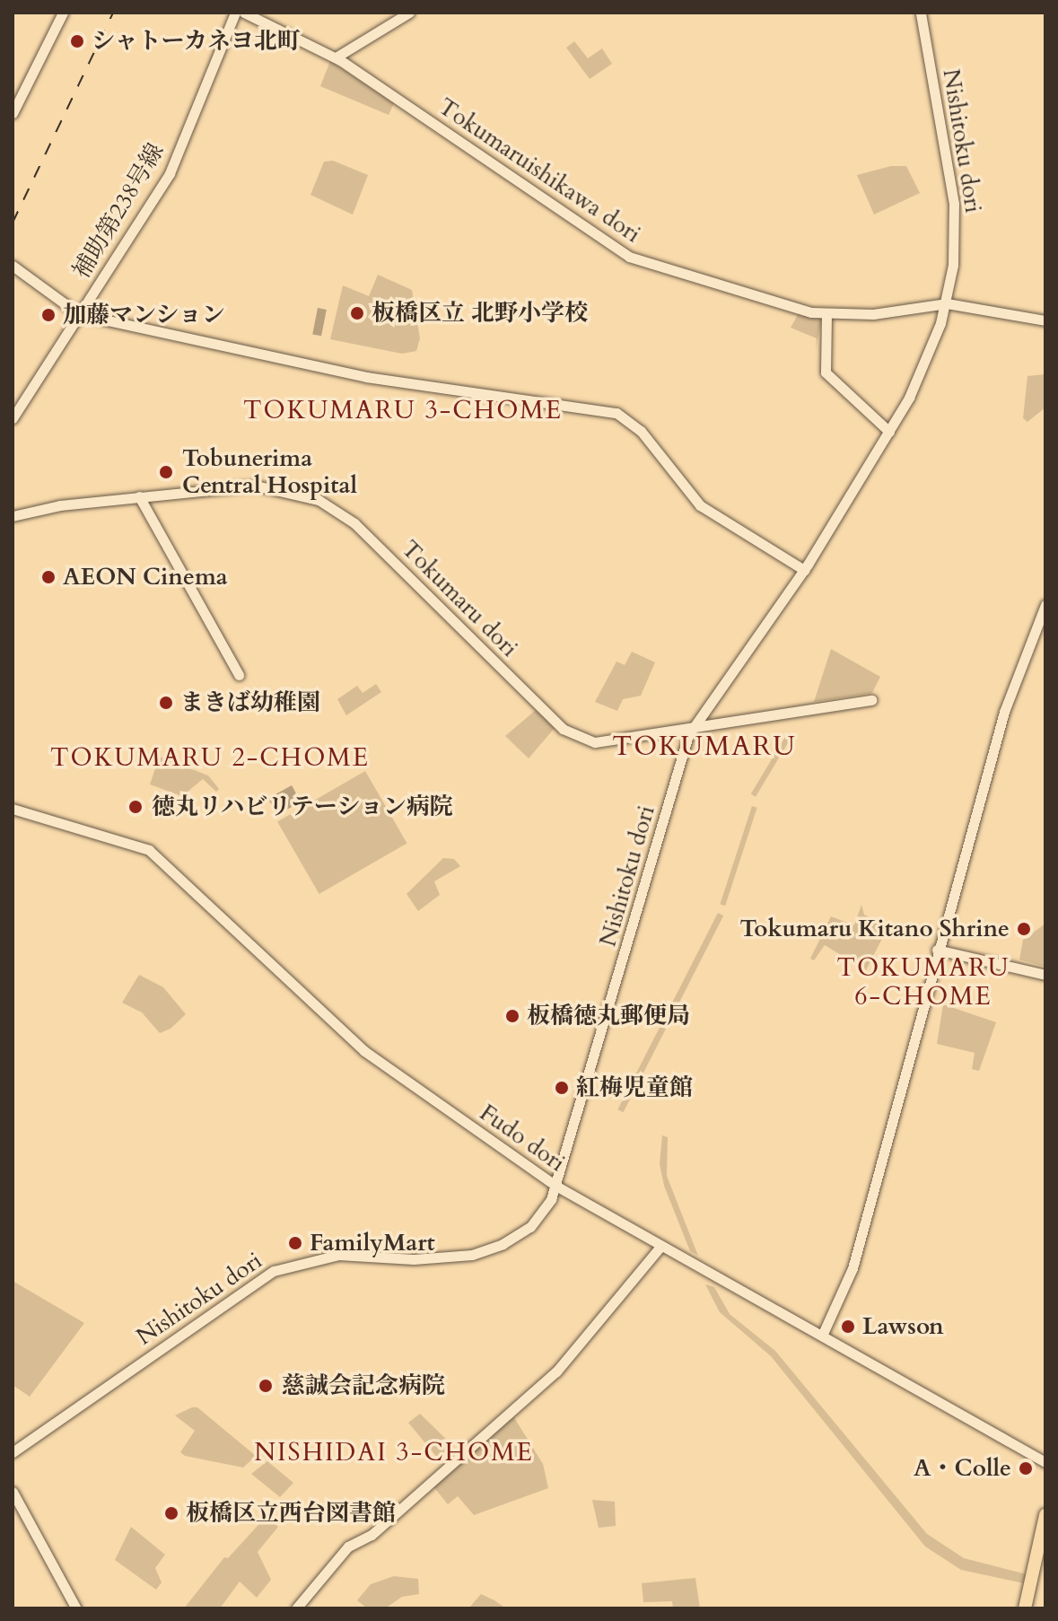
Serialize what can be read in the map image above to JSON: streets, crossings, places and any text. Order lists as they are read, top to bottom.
{
  "streets": {
    "street": [
      "Nishitoku dori",
      "Tokumaruishikawa dori",
      "補助第238号線",
      "Tokumaru dori",
      "Fudo dori"
    ]
  },
  "crossings": [
    ["Nishitoku dori", "Tokumaruishikawa dori"],
    ["Nishitoku dori", "Tokumaru dori"],
    ["Nishitoku dori", "Fudo dori"]
  ],
  "districts": [
    "TOKUMARU 3-CHOME",
    "TOKUMARU",
    "TOKUMARU 2-CHOME",
    "TOKUMARU 6-CHOME",
    "NISHIDAI 3-CHOME"
  ],
  "places": [
    "シャトーカネヨ北町",
    "板橋区立 北野小学校",
    "加藤マンション",
    "Tobunerima Central Hospital",
    "AEON Cinema",
    "まきば幼稚園",
    "徳丸リハビリテーション病院",
    "Tokumaru Kitano Shrine",
    "板橋徳丸郵便局",
    "紅梅児童館",
    "FamilyMart",
    "Lawson",
    "慈誠会記念病院",
    "A・Colle",
    "板橋区立西台図書館"
  ]
}
